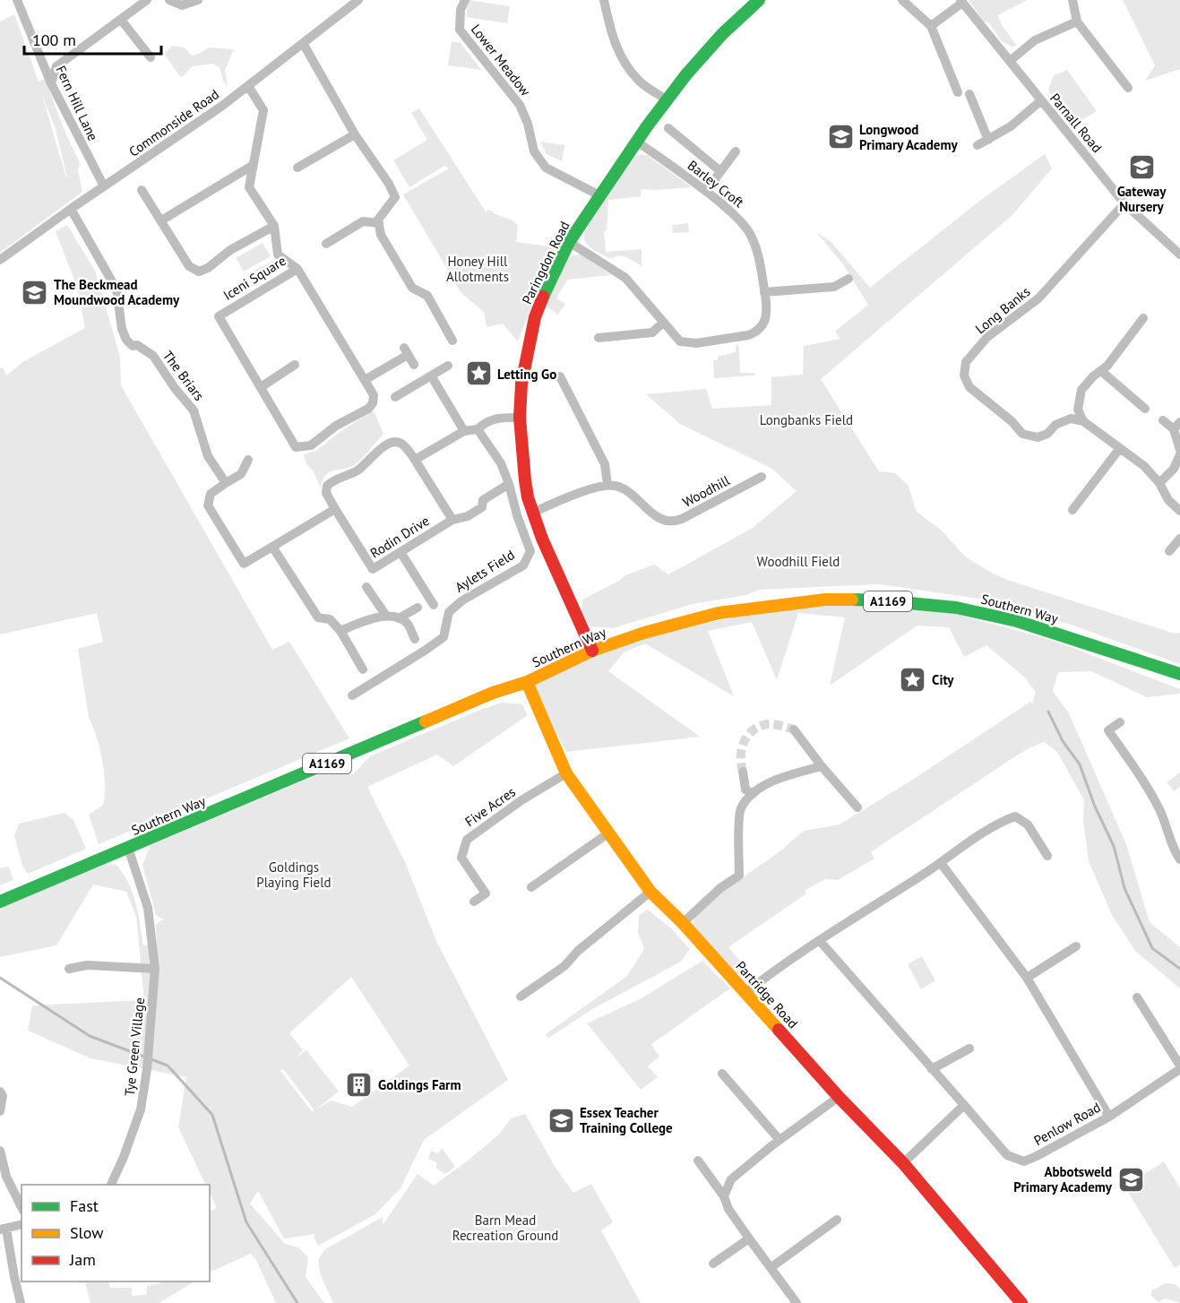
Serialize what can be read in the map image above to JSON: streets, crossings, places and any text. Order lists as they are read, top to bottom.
{
  "streets": {
    "street": [
      "Lower Meadow",
      "Fern Hill Lane",
      "Commonside Road",
      "Parnall Road",
      "Barley Croft",
      "Paringdon Road",
      "Iceni Square",
      "Long Banks",
      "The Briars",
      "Woodhill",
      "Rodin Drive",
      "Aylets Field",
      "A1169",
      "Southern Way",
      "Five Acres",
      "Partridge Road",
      "Tye Green Village",
      "Penlow Road"
    ]
  },
  "crossings": [
    ["Lower Meadow", "Paringdon Road"],
    ["Fern Hill Lane", "Commonside Road"],
    ["Commonside Road", "The Briars"],
    ["Parnall Road", "Long Banks"],
    ["Barley Croft", "Paringdon Road"],
    ["Paringdon Road", "Southern Way"],
    ["Rodin Drive", "Aylets Field"],
    ["Southern Way", "Partridge Road"],
    ["Southern Way", "Tye Green Village"],
    ["Five Acres", "Partridge Road"]
  ],
  "parks": [
    "Honey Hill Allotments",
    "Longbanks Field",
    "Woodhill Field",
    "Goldings Playing Field",
    "Barn Mead Recreation Ground"
  ],
  "places": {
    "school or university": [
      "Longwood Primary Academy",
      "Gateway Nursery",
      "The Beckmead Moundwood Academy",
      "Essex Teacher Training College",
      "Abbotsweld Primary Academy"
    ],
    "place": ["Letting Go", "City"],
    "building": ["Goldings Farm"]
  },
  "legend": ["Fast", "Slow", "Jam"],
  "scale_bar": "100 m"
}
